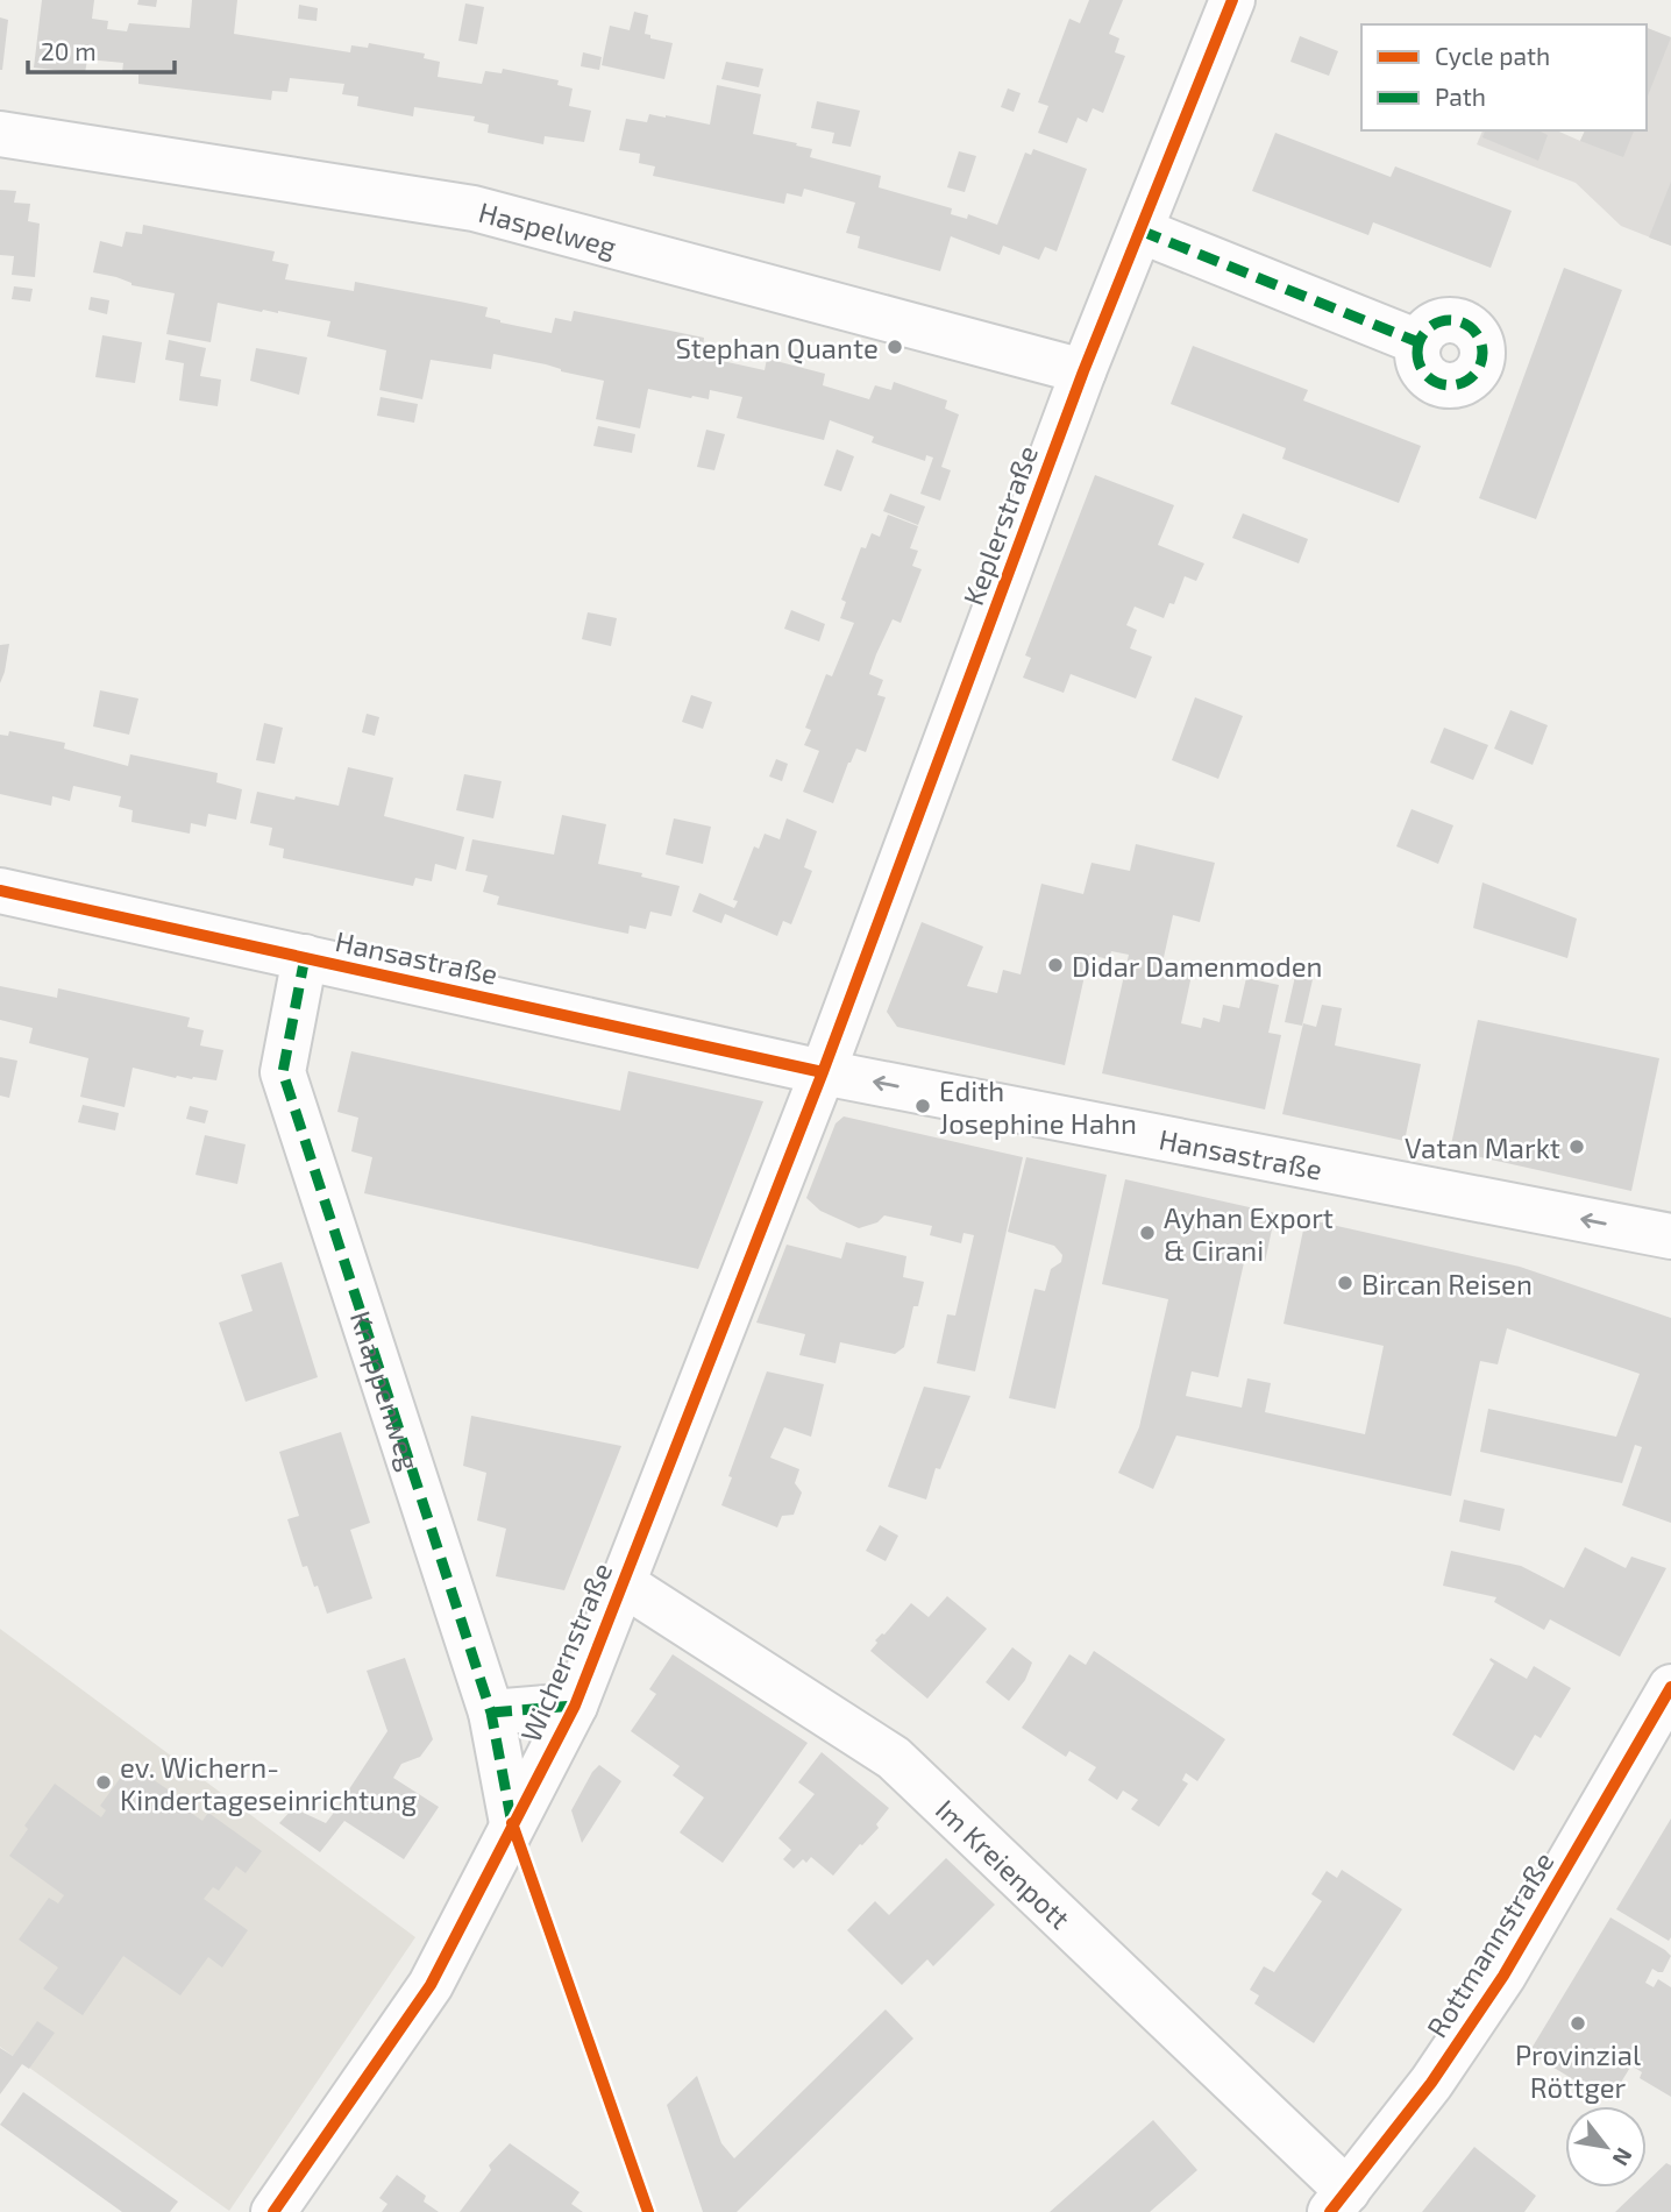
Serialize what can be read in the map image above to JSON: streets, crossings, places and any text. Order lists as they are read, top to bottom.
{
  "streets": {
    "street": [
      "Haspelweg",
      "Keplerstraße",
      "Hansastraße",
      "Knappenweg",
      "Wichernstraße",
      "Im Kreienpott",
      "Rottmannstraße"
    ]
  },
  "crossings": [
    ["Haspelweg", "Keplerstraße"],
    ["Keplerstraße", "Hansastraße"],
    ["Keplerstraße", "Wichernstraße"],
    ["Hansastraße", "Knappenweg"],
    ["Hansastraße", "Wichernstraße"],
    ["Knappenweg", "Wichernstraße"],
    ["Wichernstraße", "Im Kreienpott"],
    ["Im Kreienpott", "Rottmannstraße"]
  ],
  "one_way": ["Hansastraße"],
  "places": [
    "Stephan Quante",
    "Didar Damenmoden",
    "Edith Josephine Hahn",
    "Vatan Markt",
    "Ayhan Export & Cirani",
    "Bircan Reisen",
    "ev. Wichern- Kindertageseinrichtung",
    "Provinzial Röttger"
  ],
  "legend": ["Cycle path", "Path"],
  "scale_bar": "20 m",
  "north": "bottom right"
}
